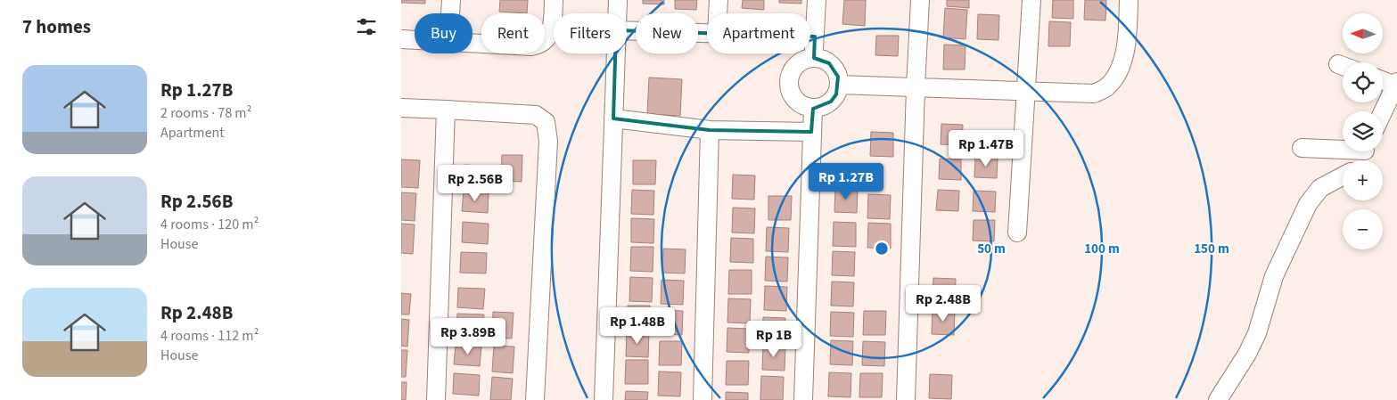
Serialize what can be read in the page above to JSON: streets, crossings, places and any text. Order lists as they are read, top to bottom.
{
  "north": "left",
  "page": {
    "heading": "7 homes",
    "map_buttons": ["+", "−"],
    "chip": [
      "Buy",
      "Rent",
      "Filters",
      "New",
      "Apartment"
    ],
    "list": [
      {
        "name": "Rp 1.27B",
        "note": "2 rooms · 78 m² · Apartment"
      },
      {
        "name": "Rp 2.56B",
        "note": "4 rooms · 120 m² · House"
      },
      {
        "name": "Rp 2.48B",
        "note": "4 rooms · 112 m² · House"
      }
    ],
    "price": [
      "Rp 1.47B",
      "Rp 1.27B",
      "Rp 2.56B",
      "Rp 2.48B",
      "Rp 1.48B",
      "Rp 3.89B",
      "Rp 1B"
    ]
  },
  "rings": ["50 m", "100 m", "150 m"]
}
